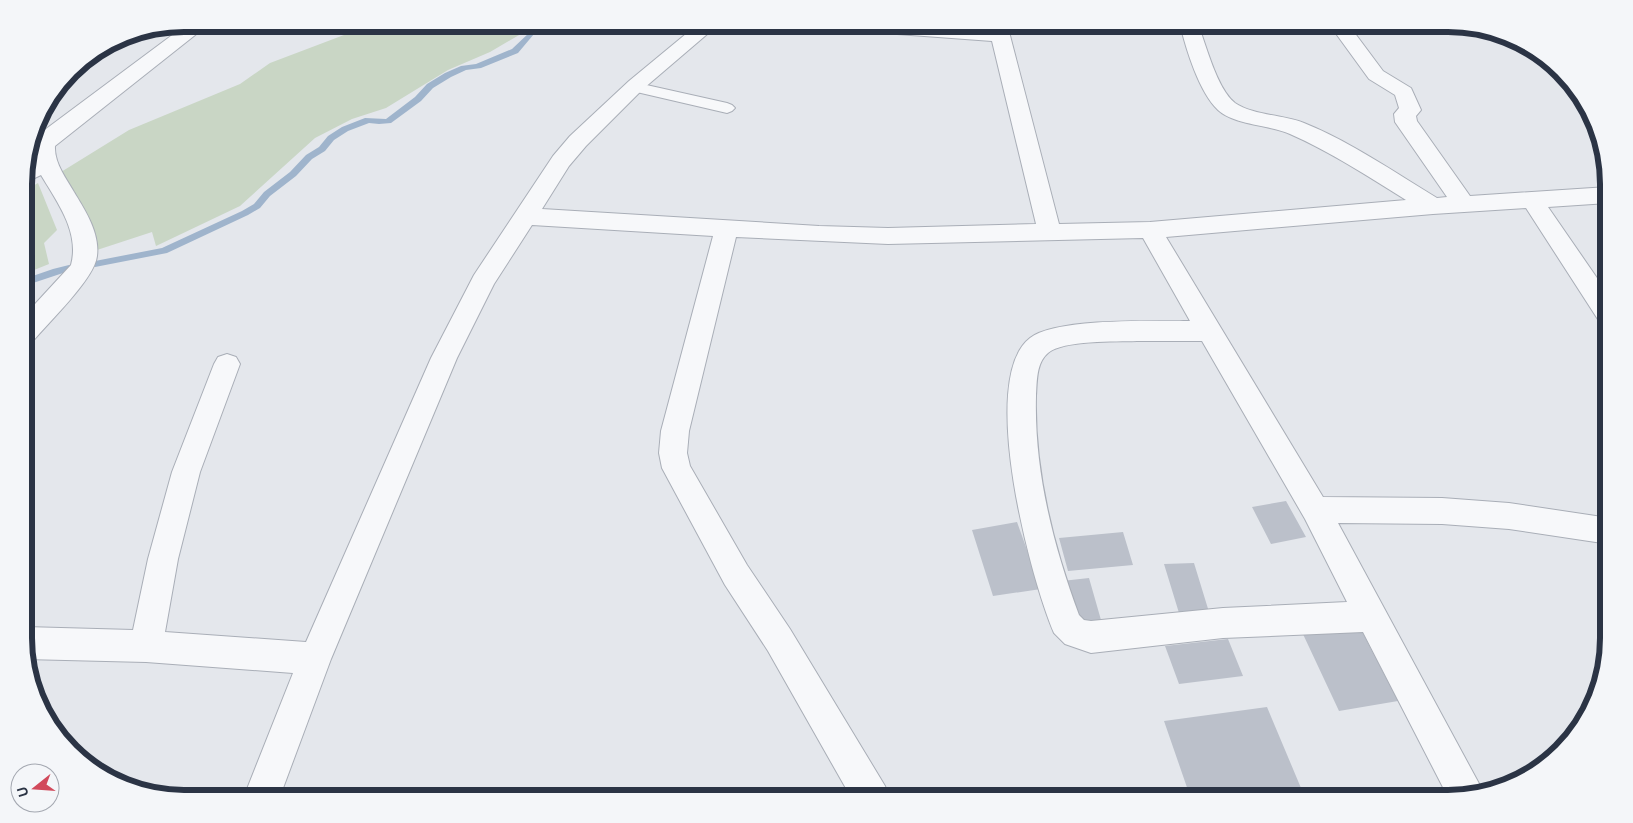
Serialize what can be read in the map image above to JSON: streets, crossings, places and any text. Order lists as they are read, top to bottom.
{
  "north": "left"
}
